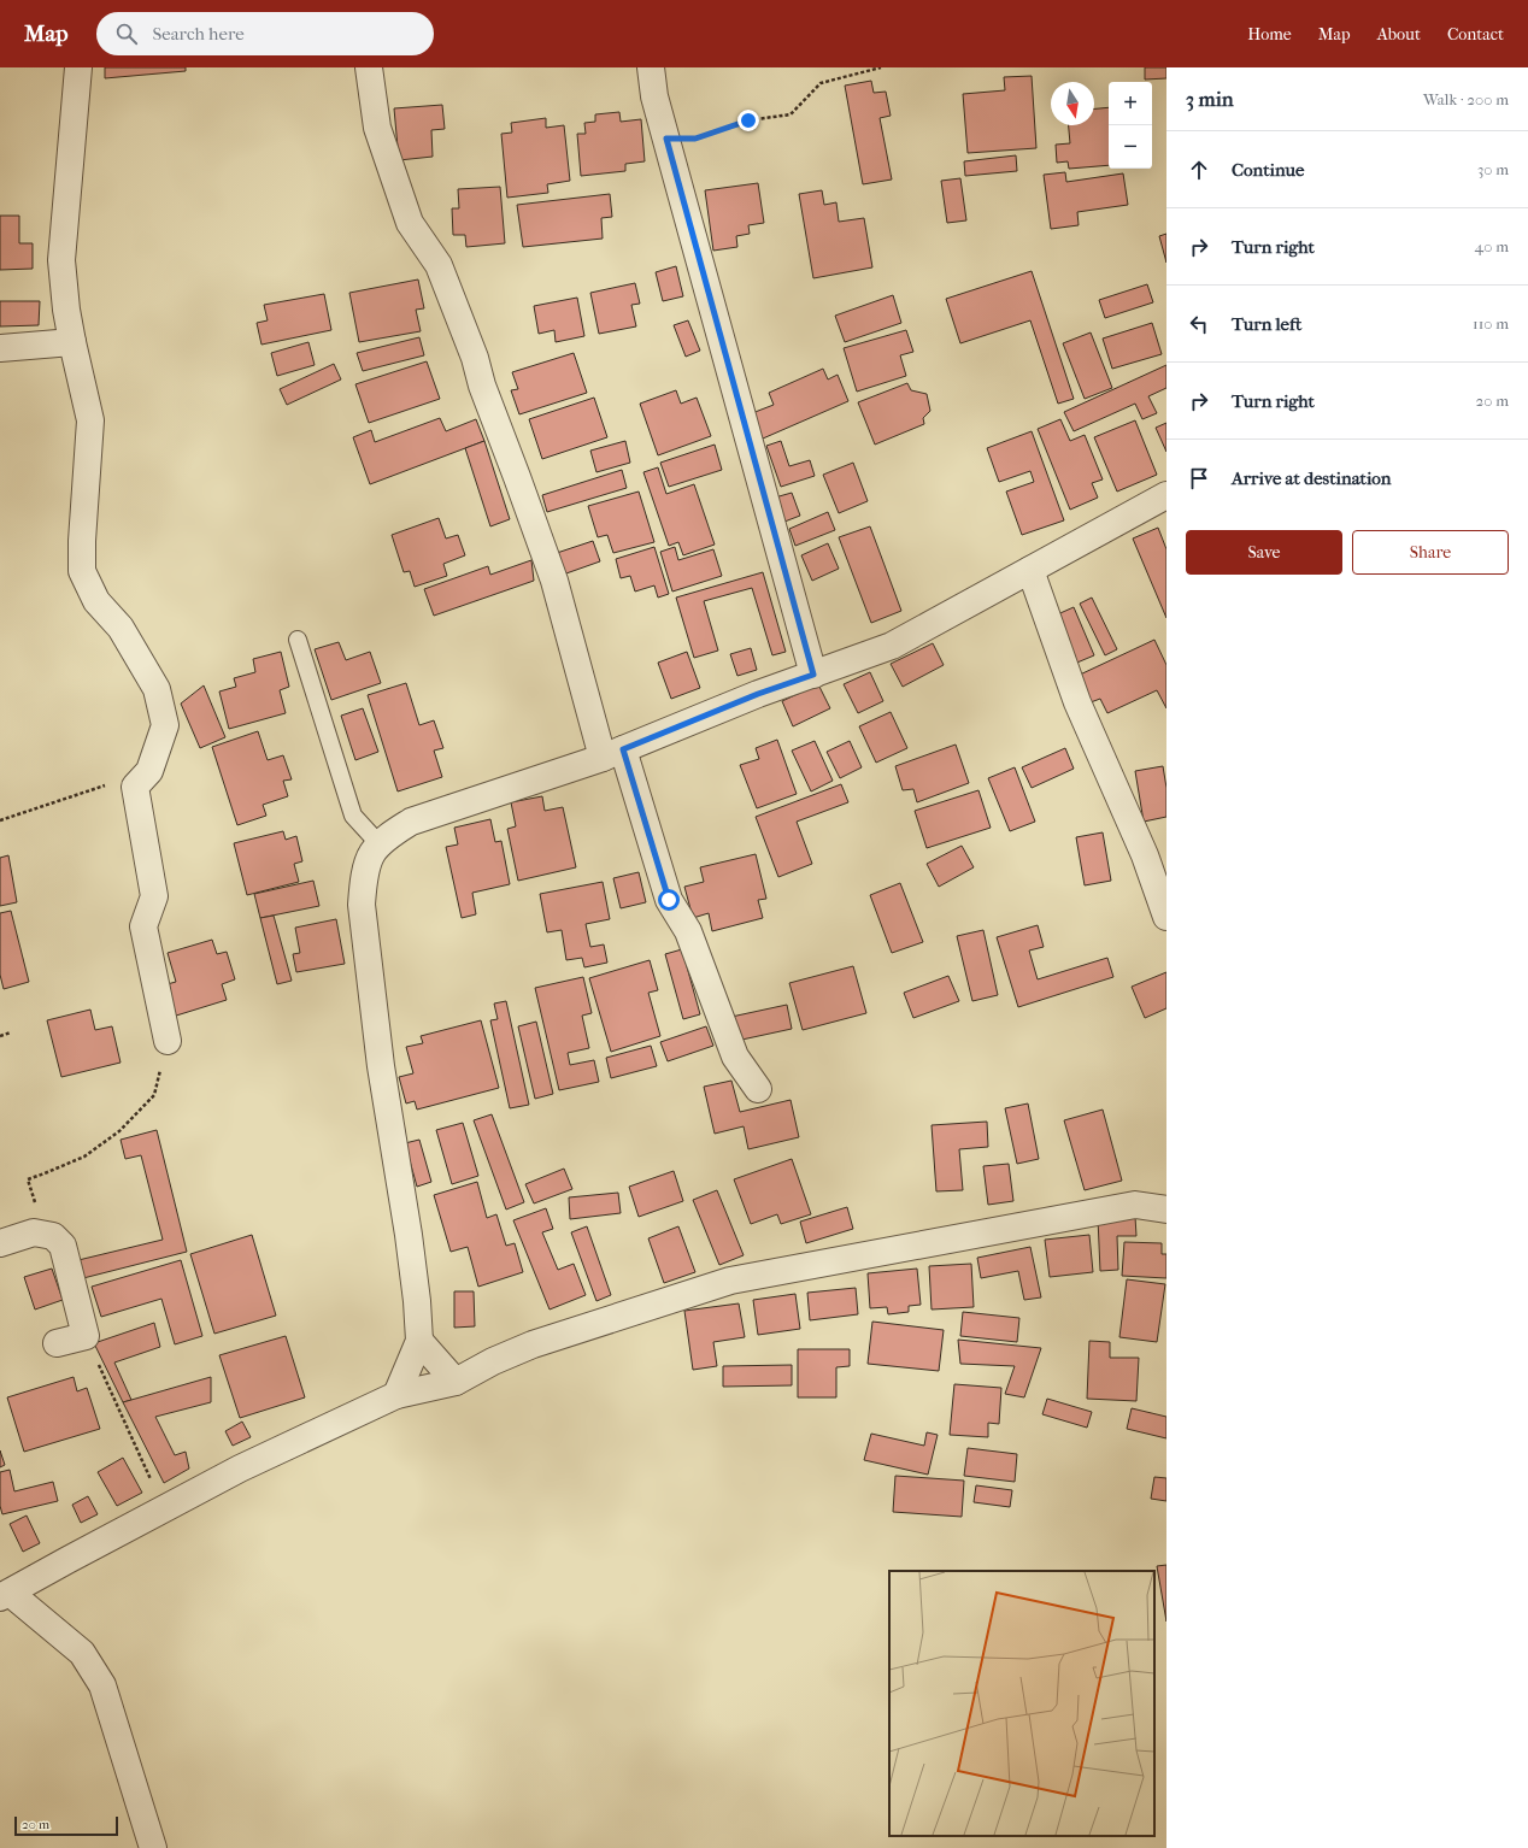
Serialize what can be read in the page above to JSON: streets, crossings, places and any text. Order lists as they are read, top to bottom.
{
  "scale_bar": "20 m",
  "north": "bottom",
  "page": {
    "header": "Map",
    "search": "Search here",
    "nav": [
      "Home",
      "Map",
      "About",
      "Contact"
    ],
    "heading": ["3 min", "Walk · 200 m"],
    "map_buttons": ["+", "−"],
    "list": [
      ["Continue", "30 m"],
      ["Turn right", "40 m"],
      ["Turn left", "110 m"],
      ["Turn right", "20 m"],
      "Arrive at destination"
    ],
    "buttons": ["Save", "Share"],
    "scale": "20 m"
  }
}
